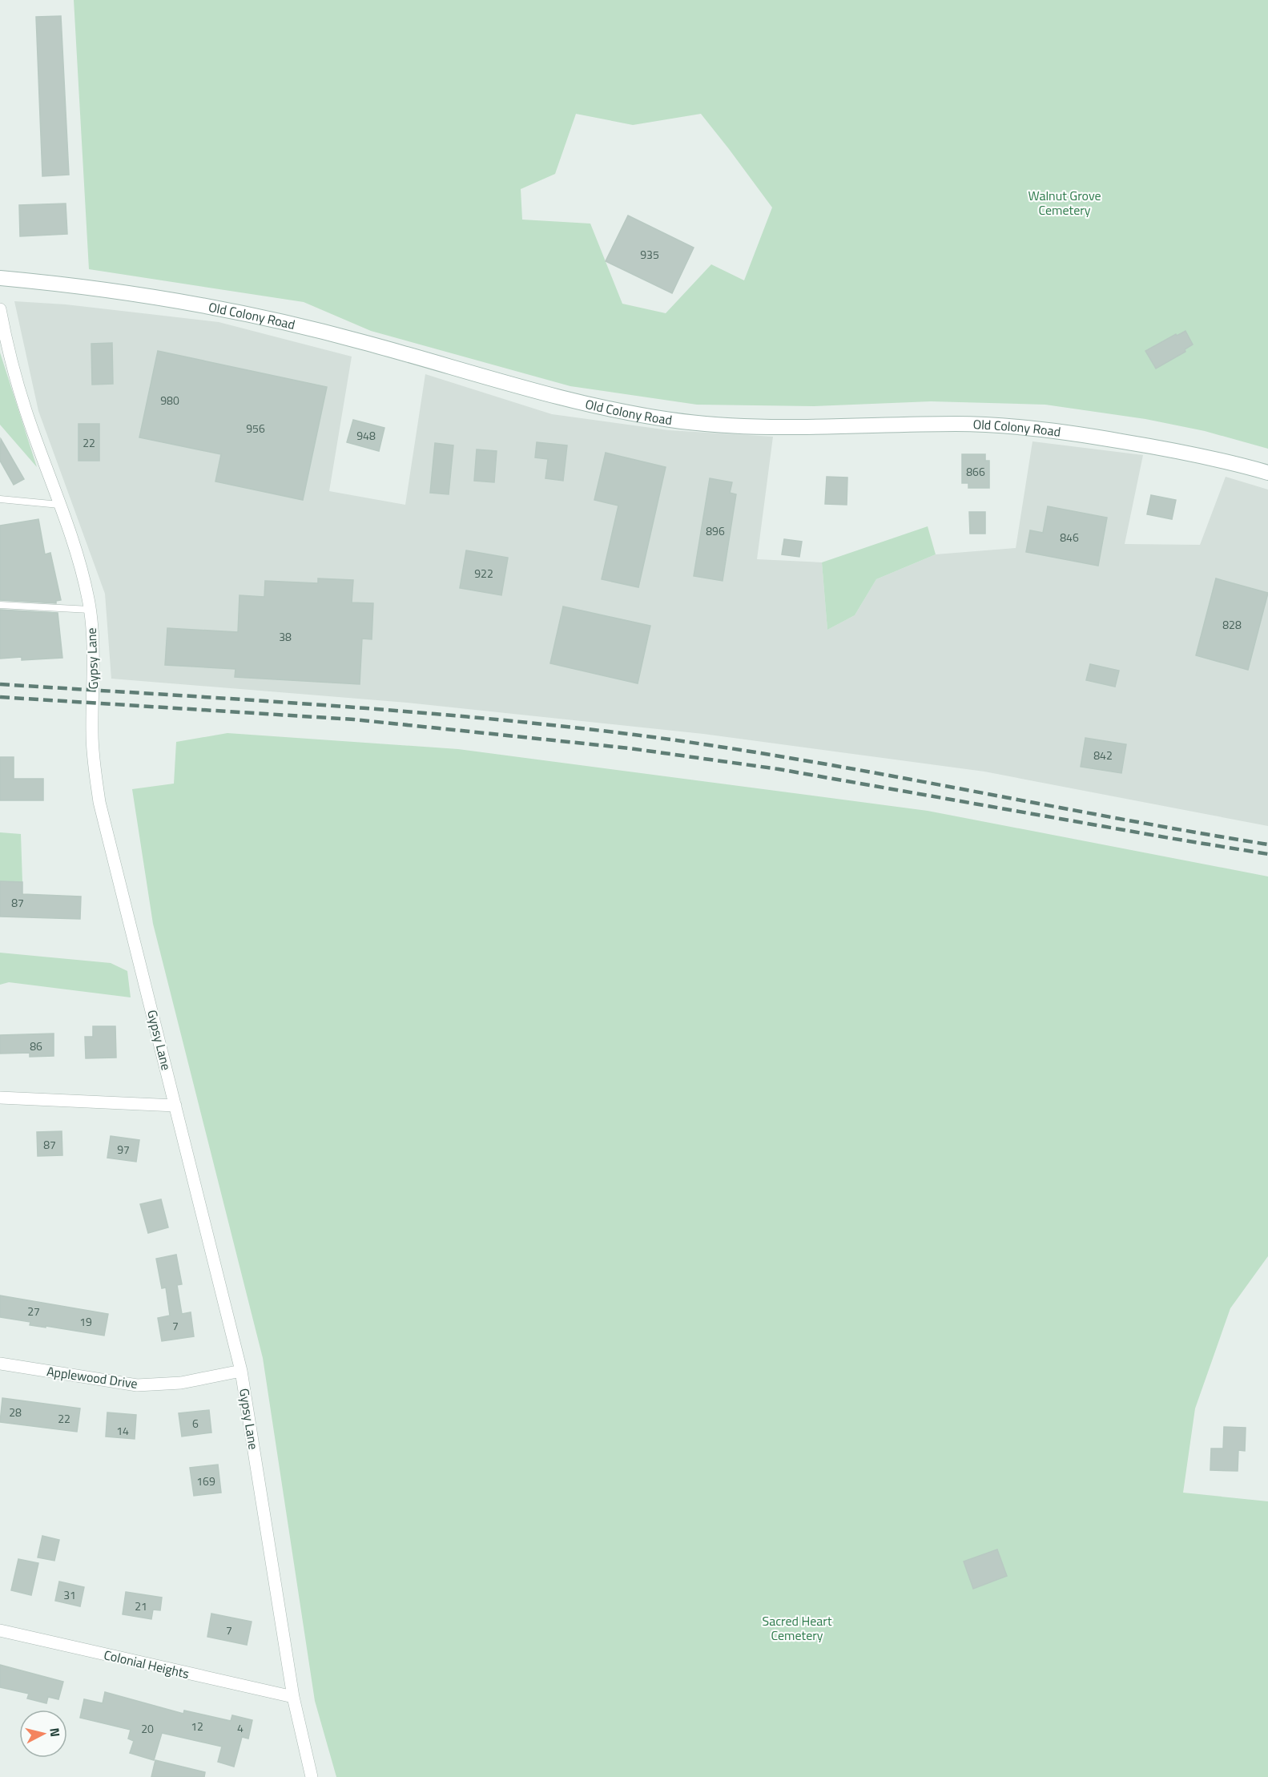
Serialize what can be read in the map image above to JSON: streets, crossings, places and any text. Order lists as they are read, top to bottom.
{
  "streets": {
    "main road": ["Old Colony Road"],
    "street": ["Gypsy Lane", "Applewood Drive", "Colonial Heights"]
  },
  "crossings": [
    ["Gypsy Lane", "Applewood Drive"],
    ["Gypsy Lane", "Colonial Heights"]
  ],
  "parks": ["Walnut Grove Cemetery", "Sacred Heart Cemetery"],
  "house_numbers": [
    "935",
    "980",
    "956",
    "948",
    "22",
    "866",
    "896",
    "846",
    "922",
    "828",
    "38",
    "842",
    "87",
    "86",
    "87",
    "97",
    "27",
    "19",
    "7",
    "28",
    "22",
    "6",
    "14",
    "169",
    "31",
    "21",
    "7",
    "12",
    "4",
    "20"
  ],
  "north": "right"
}
